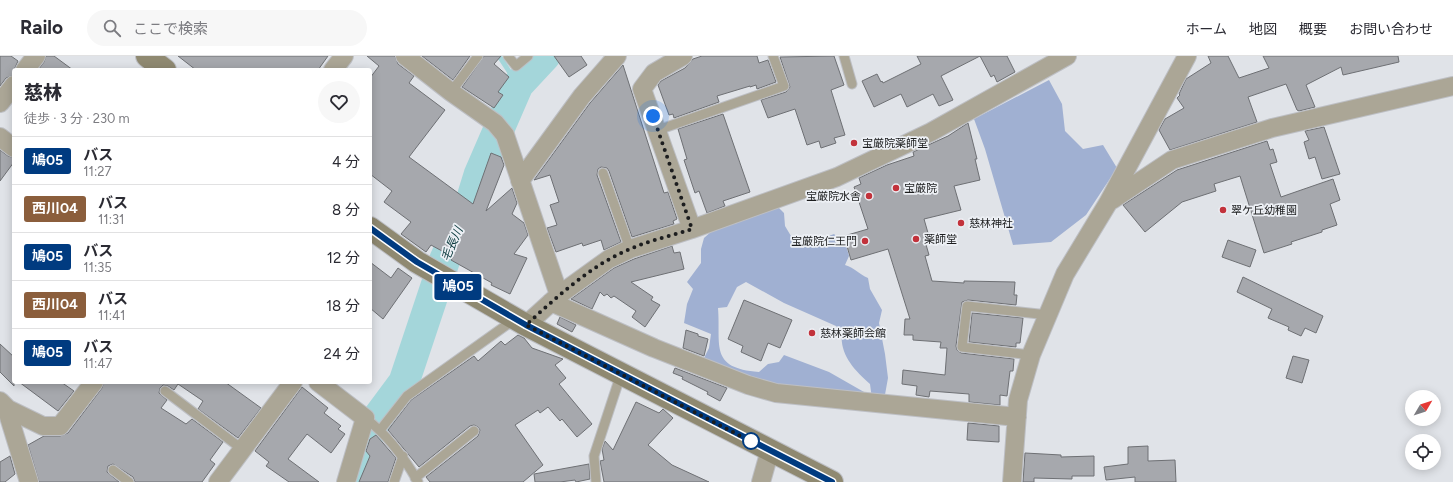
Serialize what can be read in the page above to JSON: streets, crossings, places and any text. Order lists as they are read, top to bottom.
{
  "water": ["毛長川"],
  "places": [
    "宝厳院薬師堂",
    "宝厳院",
    "宝厳院水舎",
    "翠ケ丘幼稚園",
    "慈林神社",
    "薬師堂",
    "宝厳院仁王門",
    "慈林薬師会館"
  ],
  "lines": ["bus line 鳩05"],
  "north": "top right",
  "page": {
    "header": "Railo",
    "search": "ここで検索",
    "nav": [
      "ホーム",
      "地図",
      "概要",
      "お問い合わせ"
    ],
    "on_map": "鳩05",
    "heading": ["慈林", "徒歩 · 3 分 · 230 m"],
    "list": [
      {
        "mark": "鳩05",
        "name": "バス",
        "note": "11:27",
        "value": "4 分"
      },
      {
        "mark": "西川04",
        "name": "バス",
        "note": "11:31",
        "value": "8 分"
      },
      {
        "mark": "鳩05",
        "name": "バス",
        "note": "11:35",
        "value": "12 分"
      },
      {
        "mark": "西川04",
        "name": "バス",
        "note": "11:41",
        "value": "18 分"
      },
      {
        "mark": "鳩05",
        "name": "バス",
        "note": "11:47",
        "value": "24 分"
      }
    ]
  }
}
